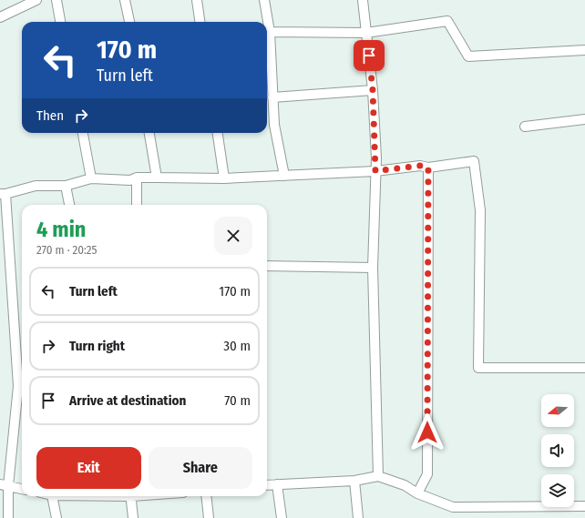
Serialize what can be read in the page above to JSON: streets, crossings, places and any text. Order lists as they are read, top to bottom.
{
  "north": "left",
  "page": {
    "turn": ["170 m", "Turn left"],
    "then": "Then",
    "heading": ["4 min", "270 m · 20:25"],
    "list": [
      {
        "name": "Turn left",
        "value": "170 m"
      },
      {
        "name": "Turn right",
        "value": "30 m"
      },
      {
        "name": "Arrive at destination",
        "value": "70 m"
      }
    ],
    "buttons": ["Exit", "Share"]
  }
}
